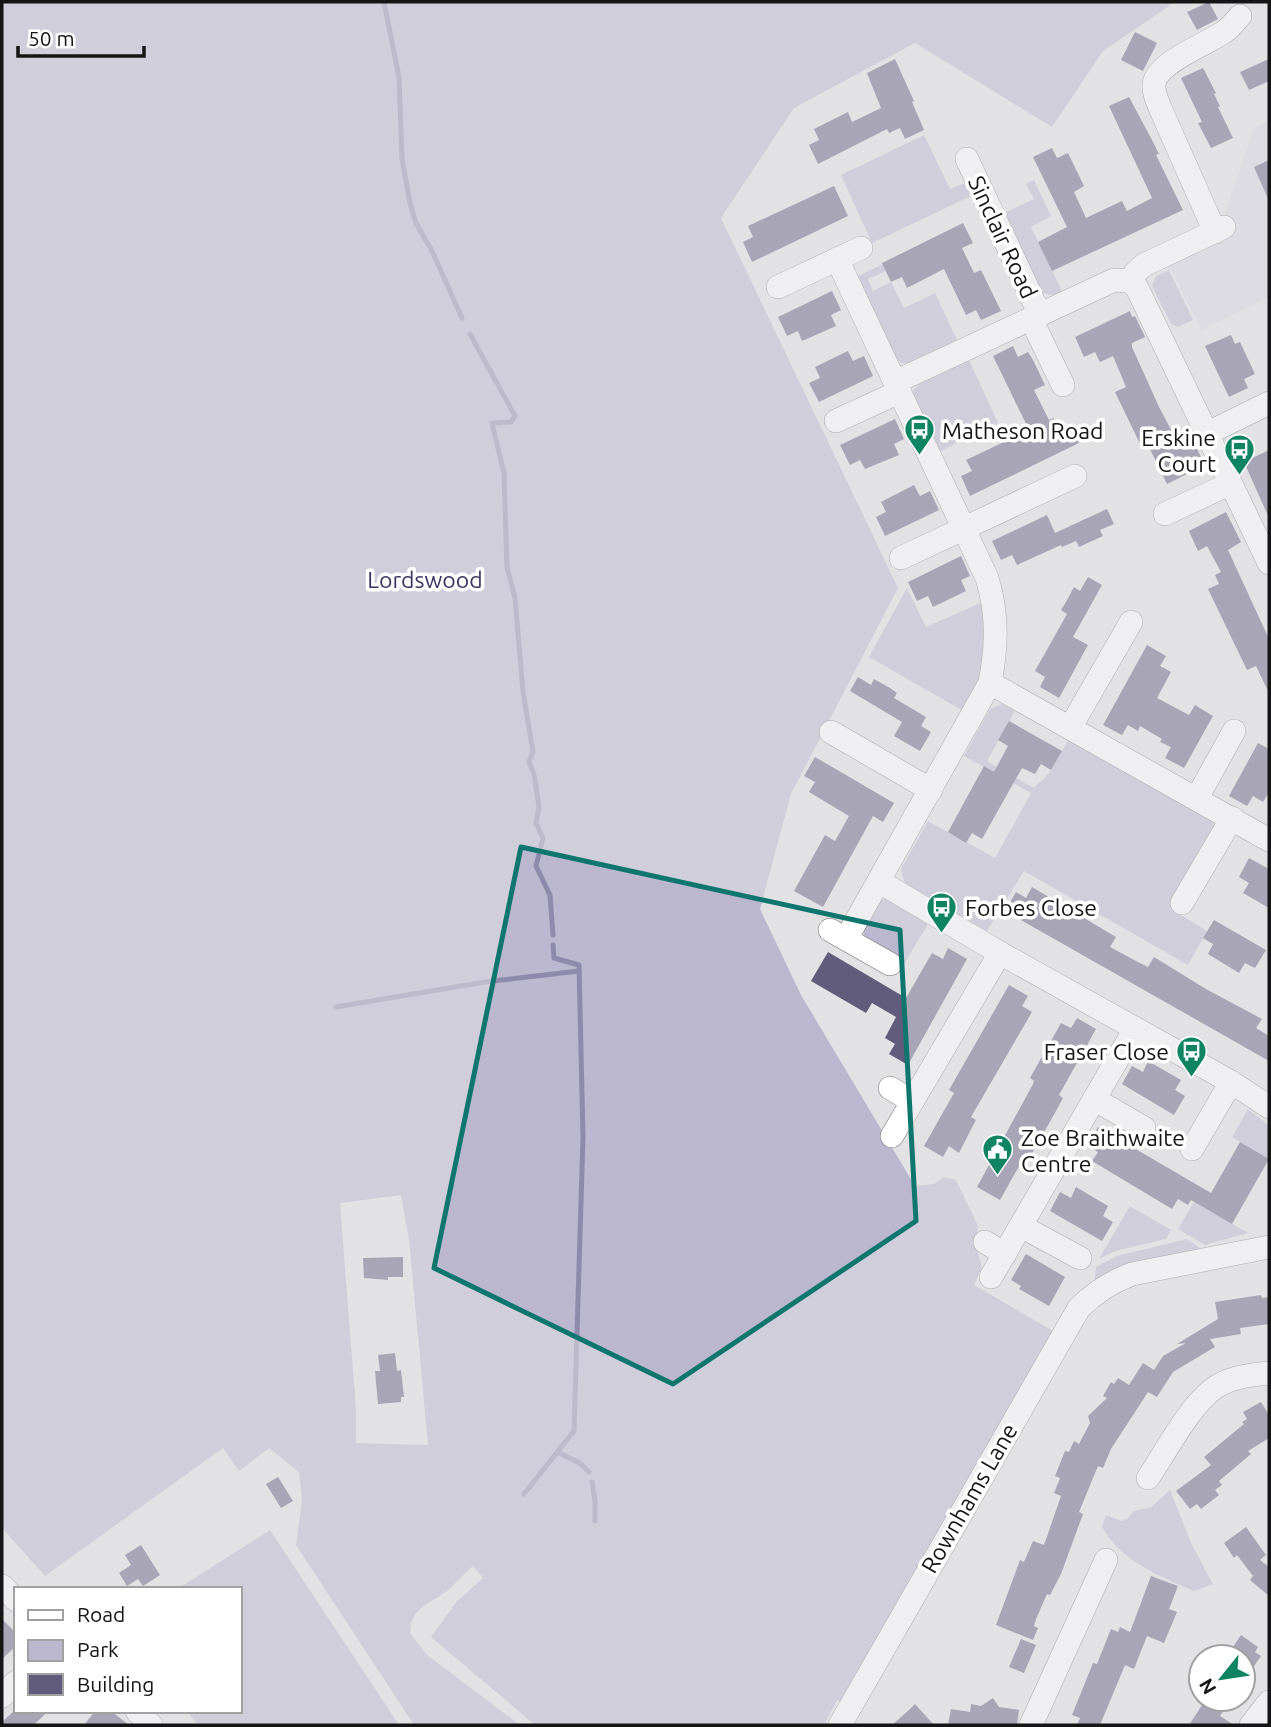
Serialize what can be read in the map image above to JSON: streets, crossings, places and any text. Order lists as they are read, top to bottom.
{
  "streets": {
    "street": ["Sinclair Road", "Rownhams Lane"]
  },
  "parks": ["Lordswood"],
  "places": {
    "bus stop": [
      "Matheson Road",
      "Erskine Court",
      "Forbes Close",
      "Fraser Close"
    ],
    "public building": ["Zoe Braithwaite Centre"]
  },
  "legend": ["Road", "Park", "Building"],
  "scale_bar": "50 m",
  "north": "bottom left"
}
